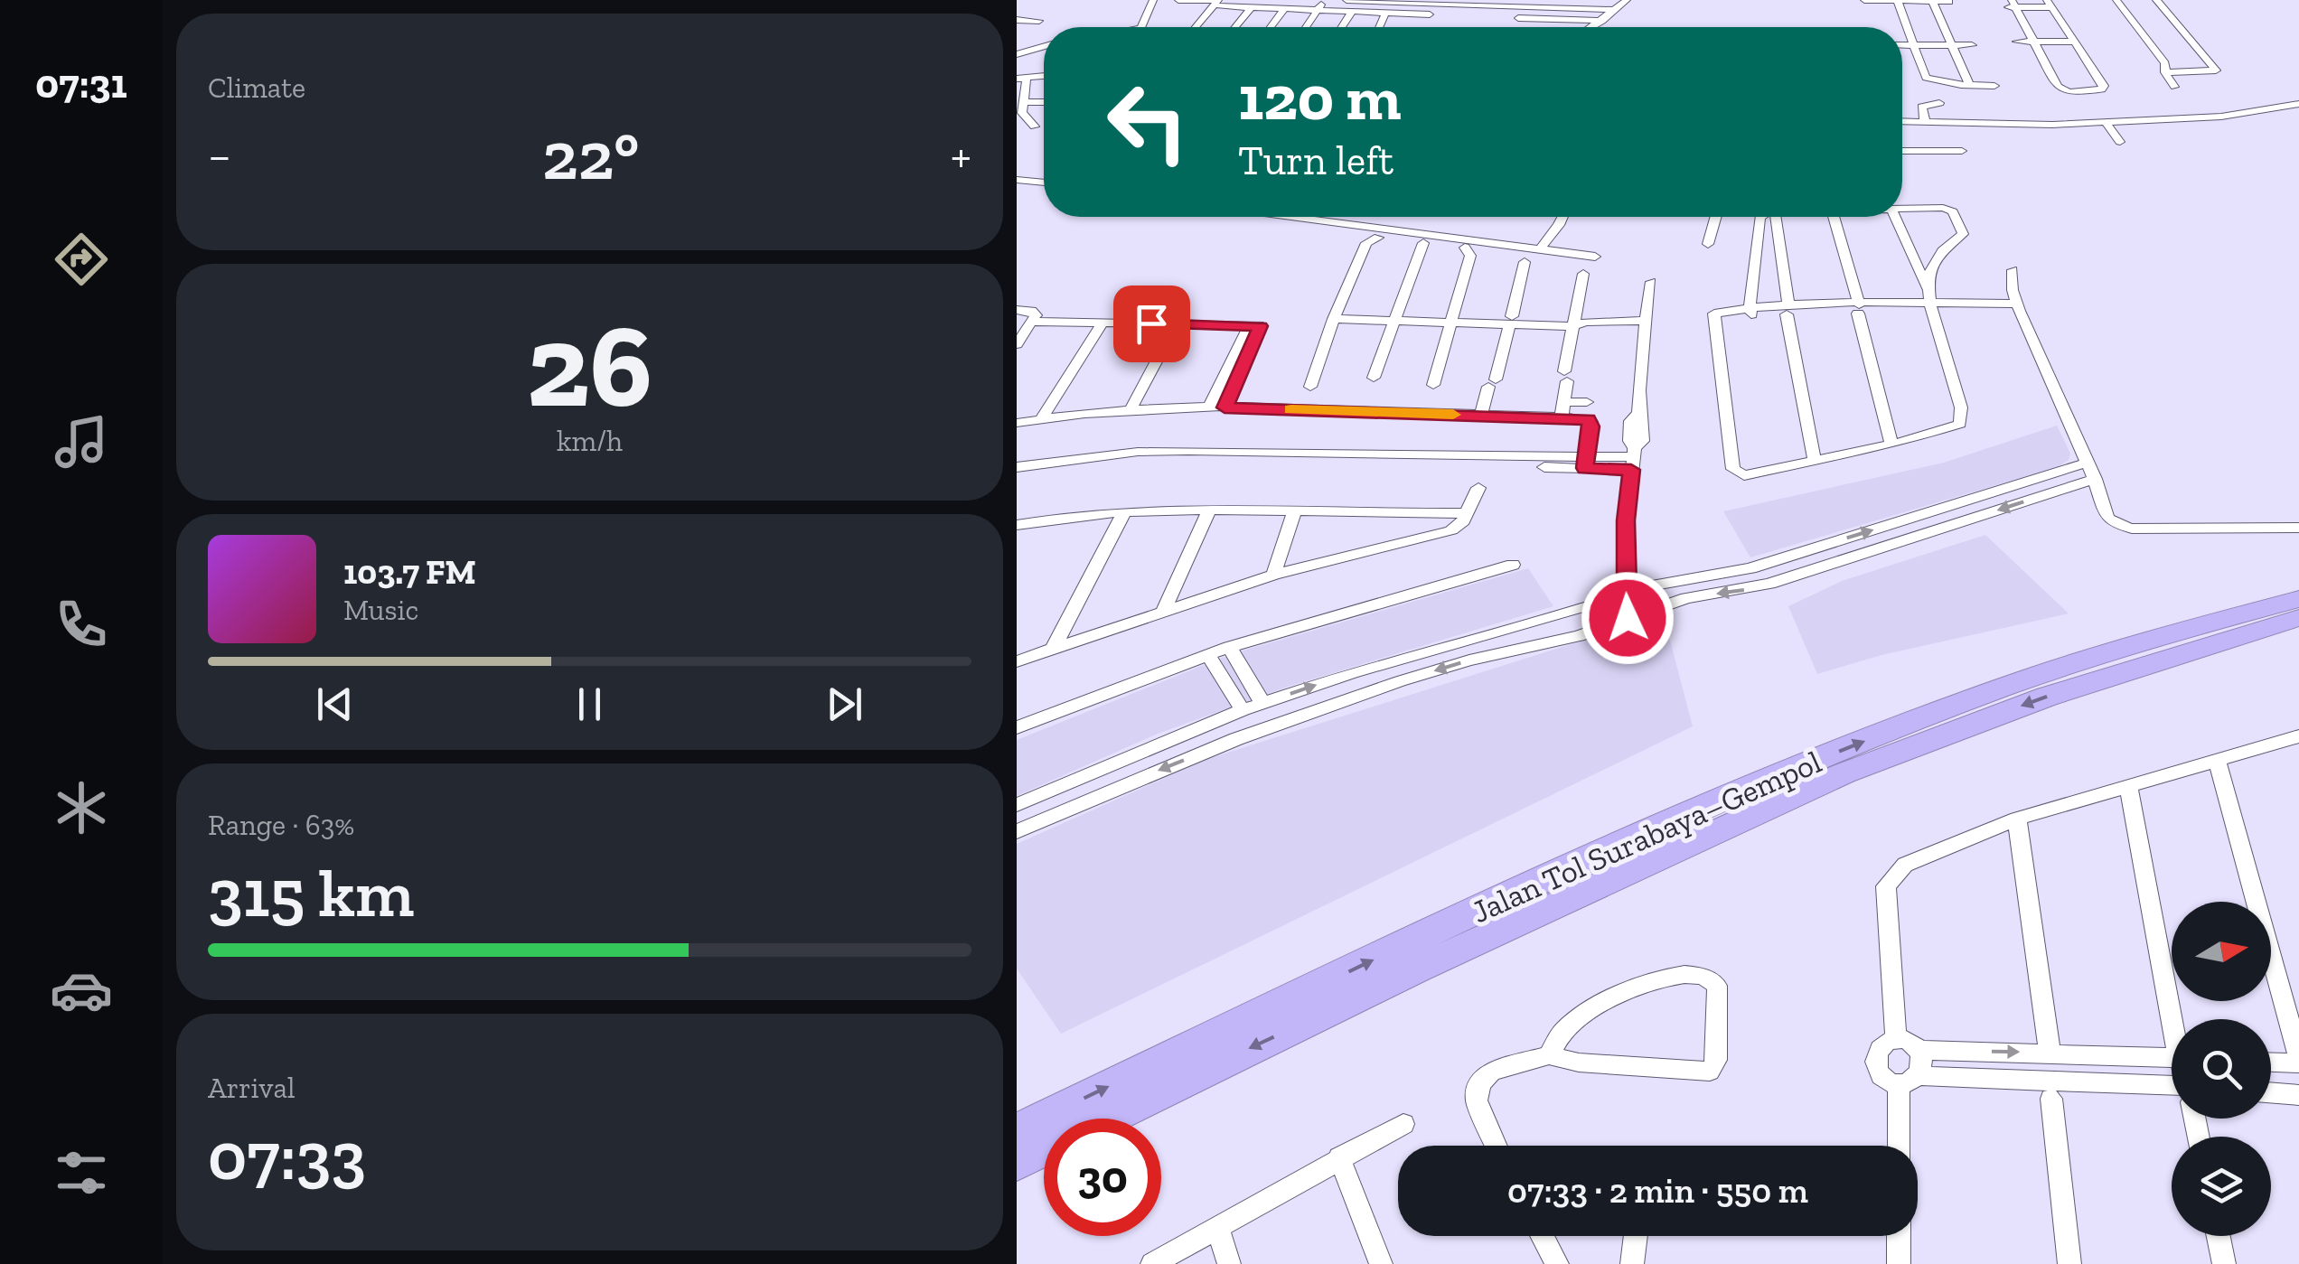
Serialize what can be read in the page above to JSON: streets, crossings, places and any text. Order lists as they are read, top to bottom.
{
  "streets": {
    "highway": ["Jalan Tol Surabaya–Gempol"]
  },
  "north": "right",
  "page": {
    "tabs": "07:31",
    "tile": [
      "Climate",
      ["26", "km/h"],
      ["Range · 63%", "315 km"],
      ["Arrival", "07:33"]
    ],
    "turn": ["120 m", "Turn left"],
    "heat": ["−", "22°", "+"],
    "song": ["103.7 FM", "Music"],
    "limit": "30",
    "trip": "07:33 · 2 min · 550 m"
  }
}
